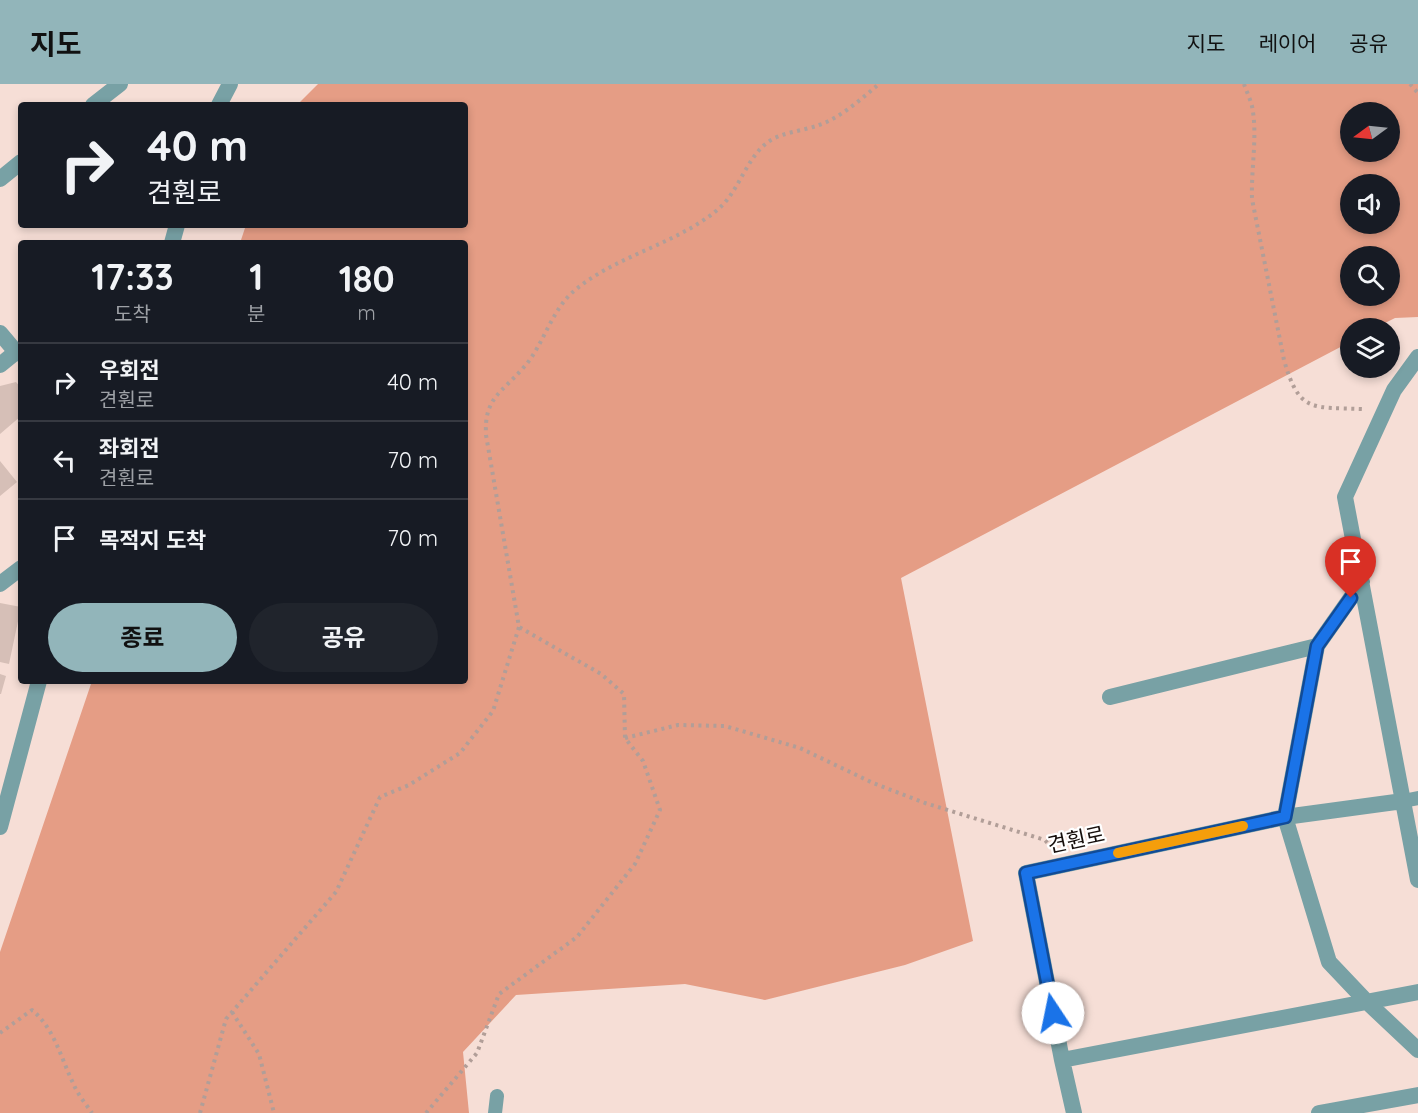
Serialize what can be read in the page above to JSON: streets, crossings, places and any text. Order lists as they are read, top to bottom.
{
  "streets": {
    "street": ["견훤로"]
  },
  "north": "left",
  "page": {
    "header": "지도",
    "nav": ["지도", "레이어", "공유"],
    "turn": ["40 m", "견훤로"],
    "eta": [
      "17:33",
      "도착",
      "1",
      "분",
      "180",
      "m"
    ],
    "list": [
      {
        "name": "우회전",
        "note": "견훤로",
        "value": "40 m"
      },
      {
        "name": "좌회전",
        "note": "견훤로",
        "value": "70 m"
      },
      {
        "name": "목적지 도착",
        "value": "70 m"
      }
    ],
    "buttons": ["종료", "공유"]
  }
}
